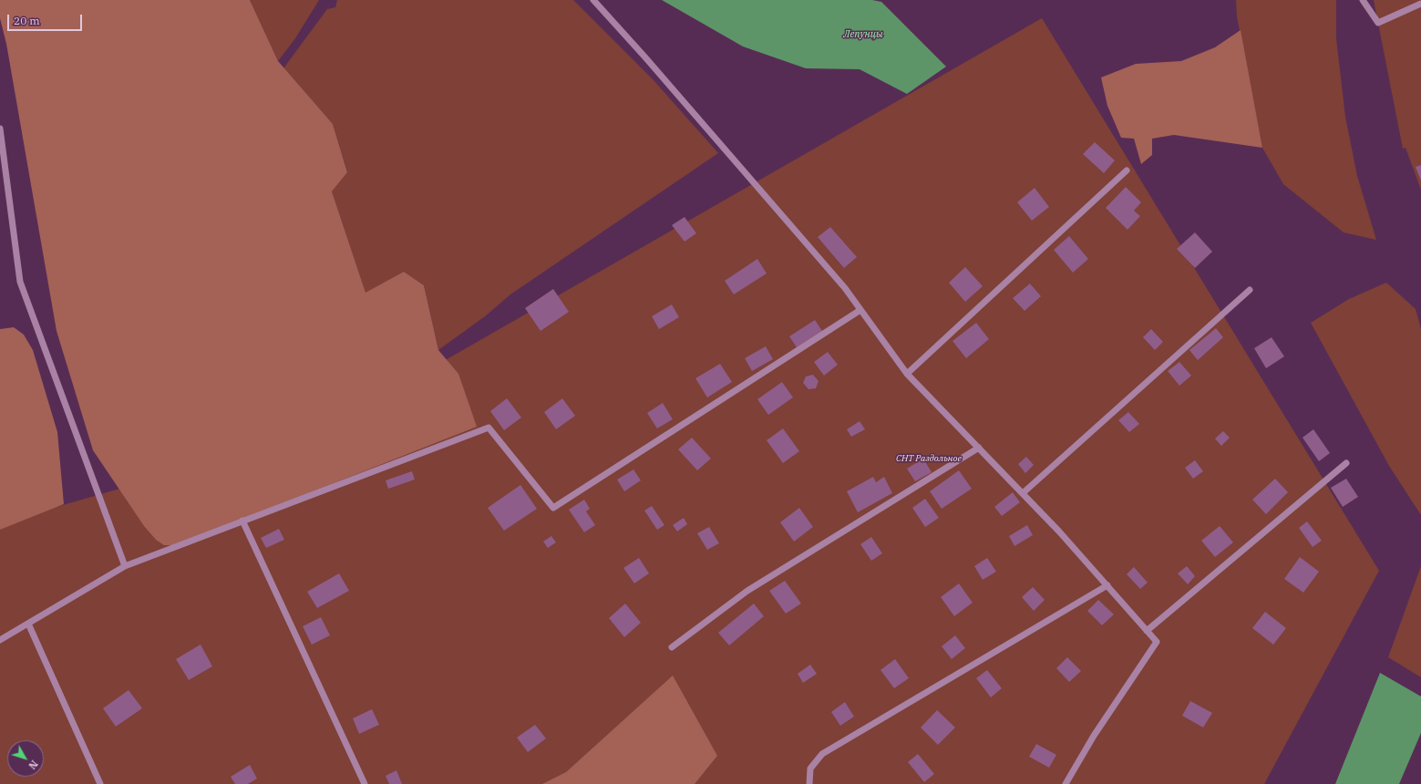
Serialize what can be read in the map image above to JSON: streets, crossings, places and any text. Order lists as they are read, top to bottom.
{
  "water": ["Лепунцы"],
  "parks": ["СНТ Раздольное"],
  "scale_bar": "20 m",
  "north": "bottom right"
}
